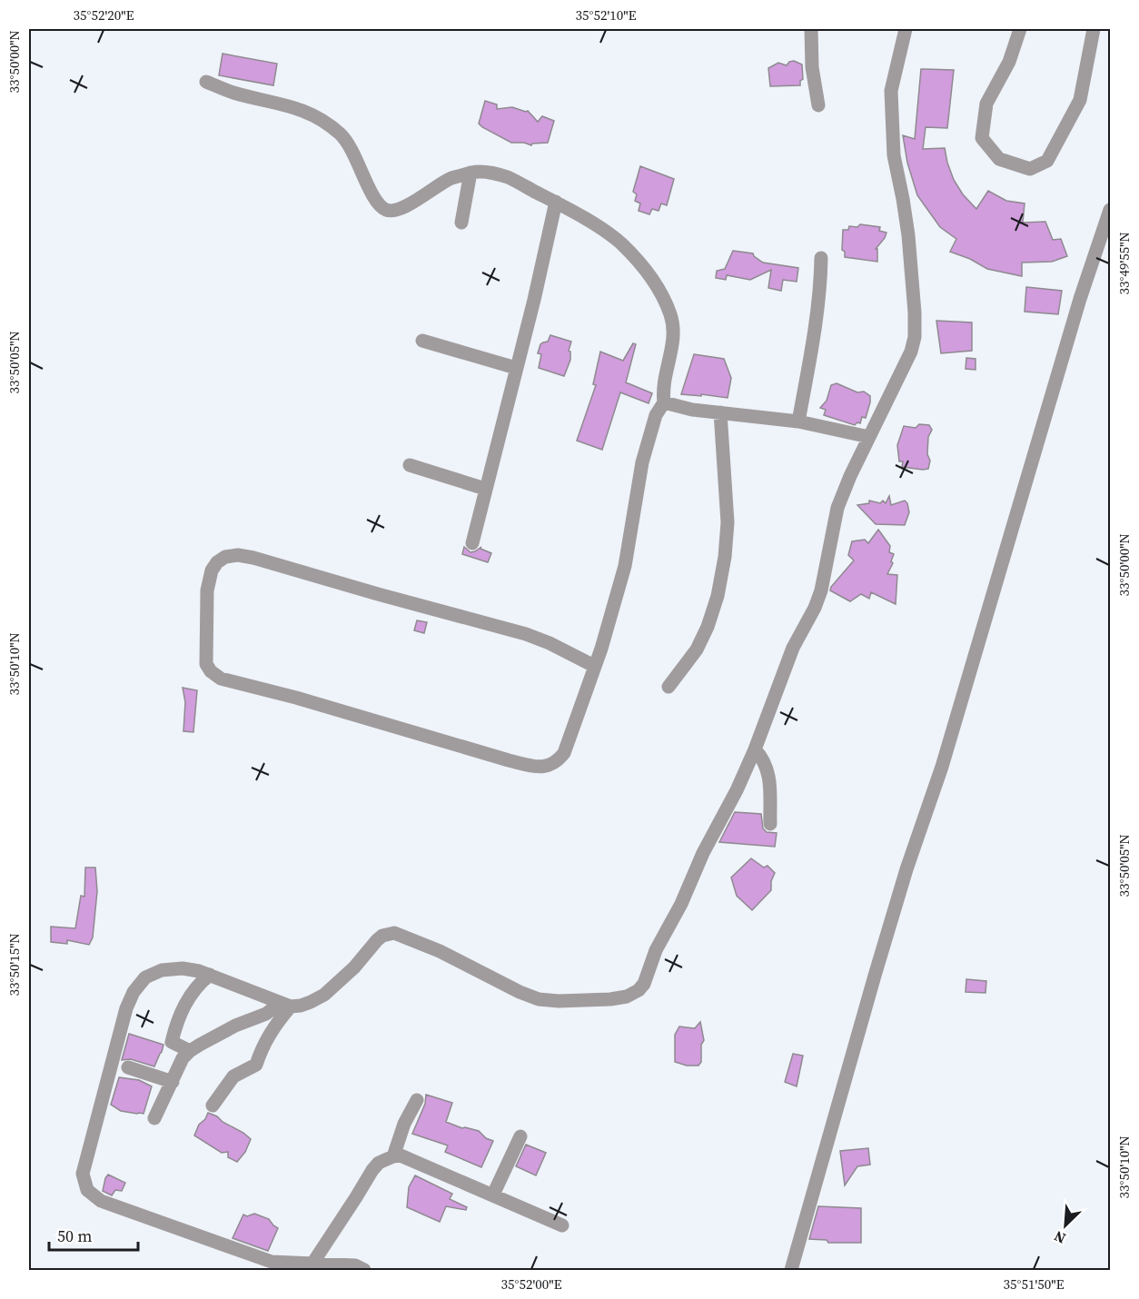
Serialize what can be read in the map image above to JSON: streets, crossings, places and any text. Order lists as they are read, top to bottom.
{
  "scale_bar": "50 m",
  "north": "bottom left",
  "coordinates": [
    "35°52'20\"E",
    "35°52'10\"E",
    "33°50'00\"N",
    "33°49'55\"N",
    "33°50'05\"N",
    "33°50'10\"N",
    "33°50'15\"N",
    "35°52'00\"E",
    "35°51'50\"E"
  ]
}
